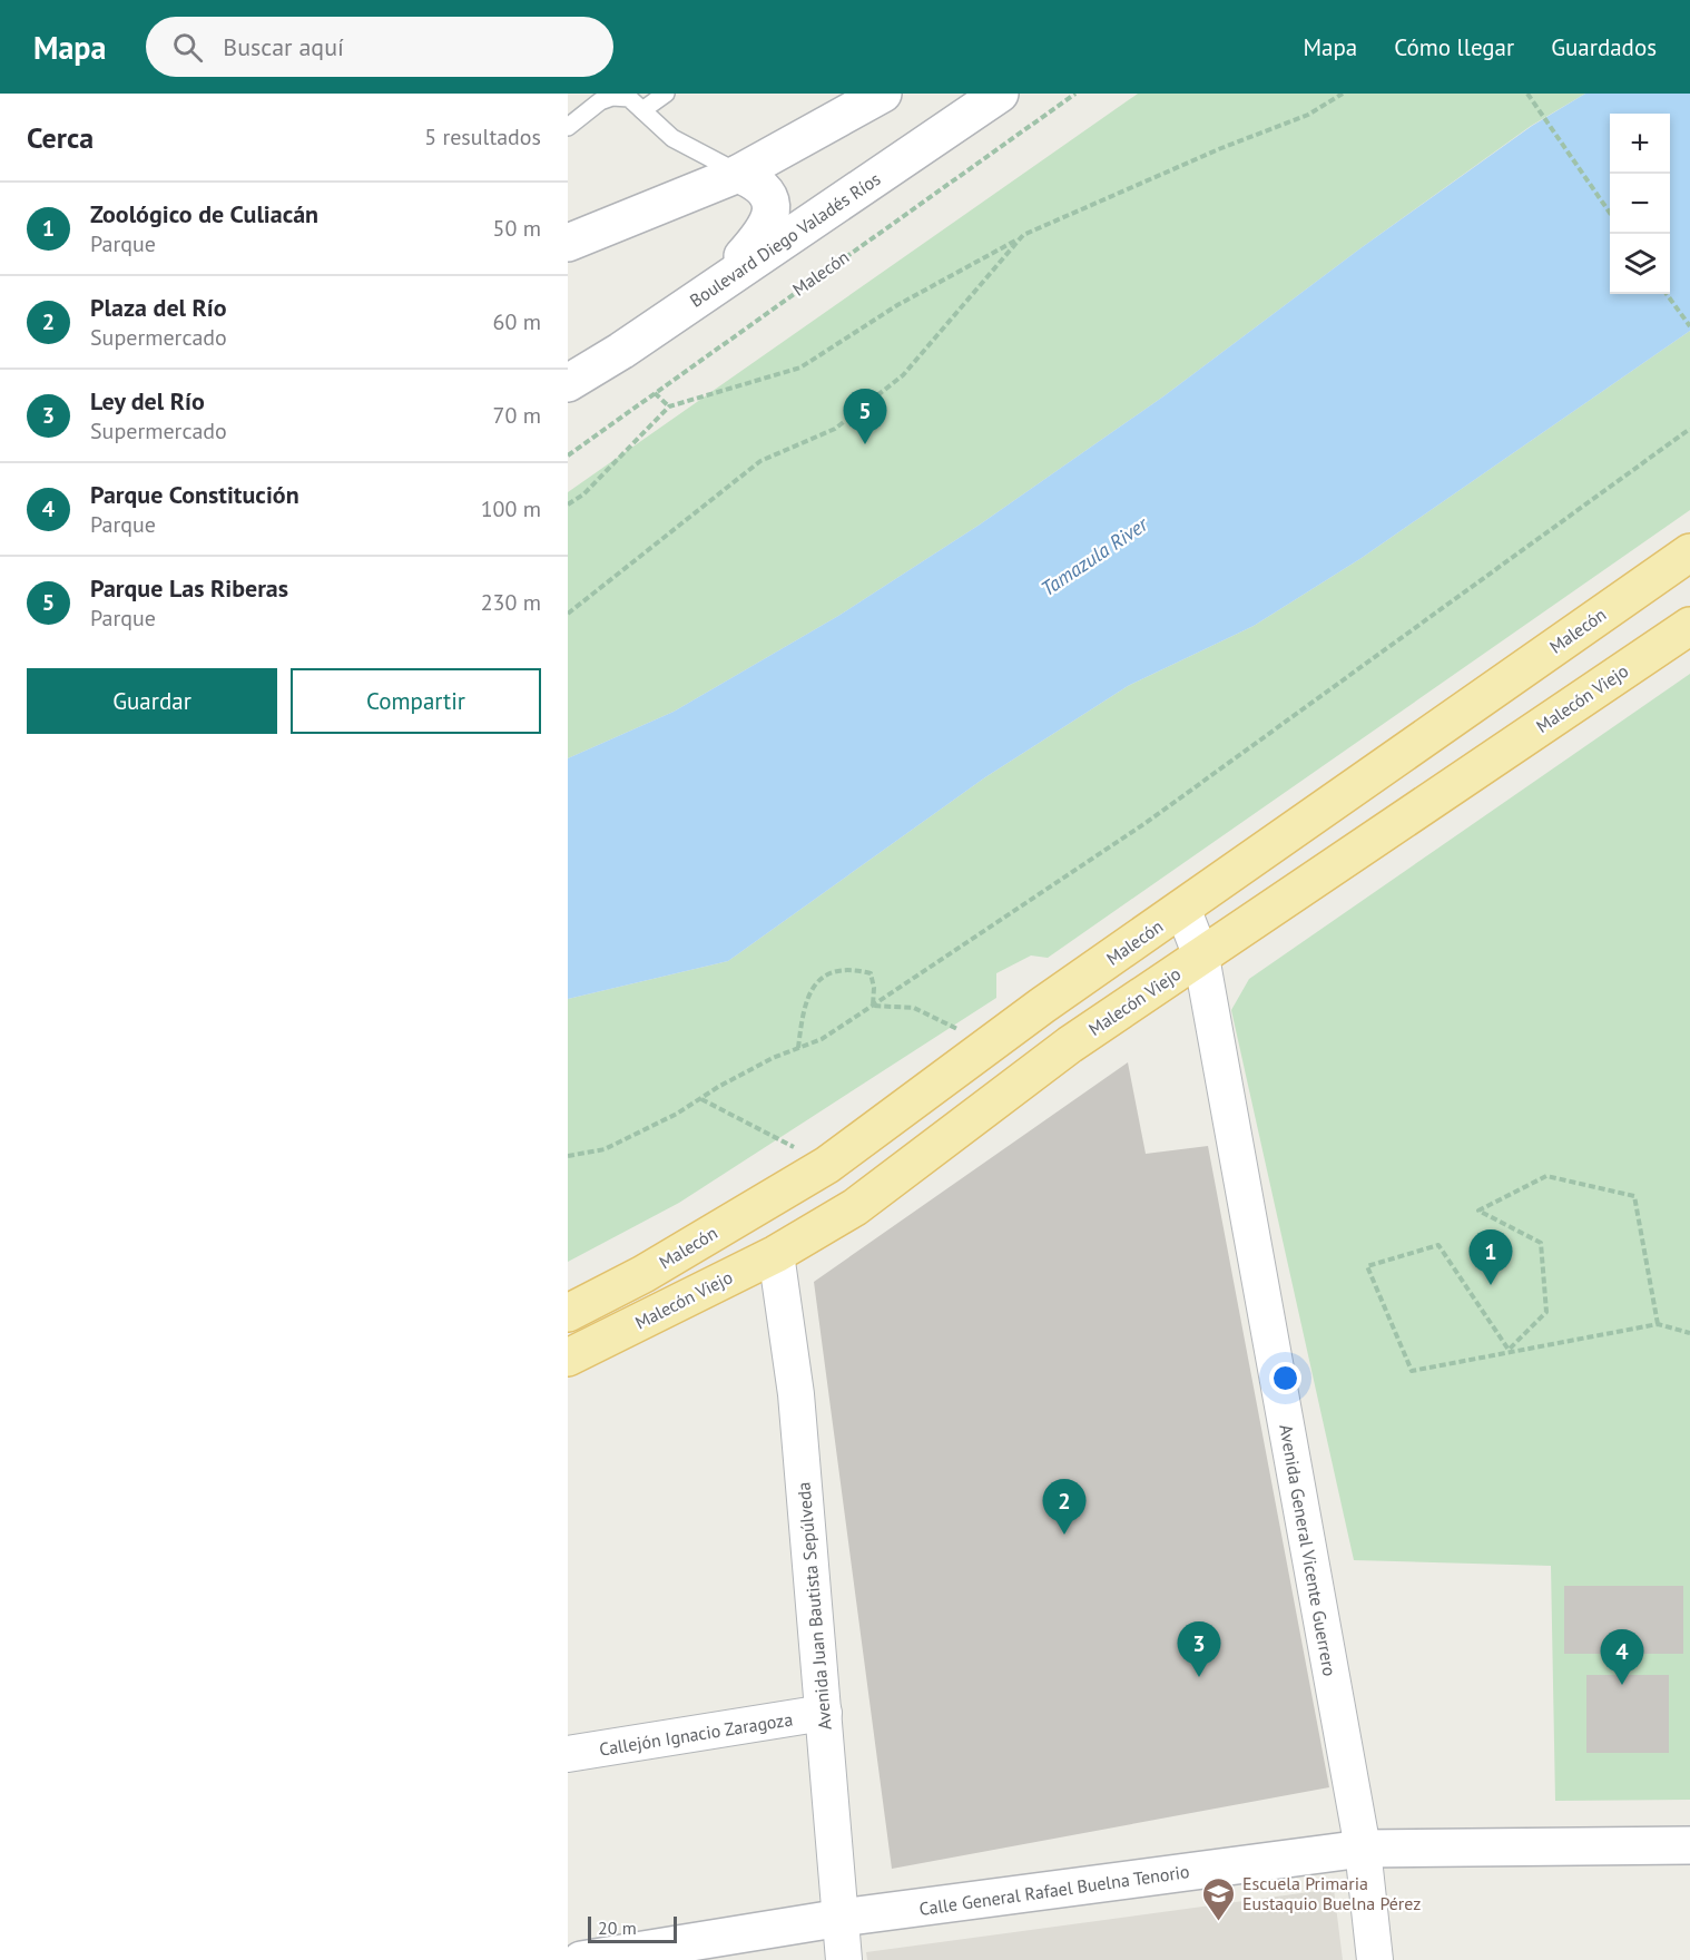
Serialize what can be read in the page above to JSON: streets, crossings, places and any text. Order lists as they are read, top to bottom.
{
  "streets": {
    "main road": [
      "Boulevard Diego Valadés Ríos",
      "Malecón",
      "Malecón Viejo",
      "Calle General Rafael Buelna Tenorio"
    ],
    "street": ["Avenida General Vicente Guerrero", "Avenida Juan Bautista Sepúlveda", "Callejón Ignacio Zaragoza"]
  },
  "crossings": [
    ["Malecón", "Avenida General Vicente Guerrero"],
    ["Malecón Viejo", "Avenida General Vicente Guerrero"],
    ["Malecón Viejo", "Avenida Juan Bautista Sepúlveda"],
    ["Avenida General Vicente Guerrero", "Calle General Rafael Buelna Tenorio"],
    ["Avenida Juan Bautista Sepúlveda", "Callejón Ignacio Zaragoza"],
    ["Avenida Juan Bautista Sepúlveda", "Calle General Rafael Buelna Tenorio"]
  ],
  "water": ["Tamazula River"],
  "places": {
    "school or university": ["Escuela Primaria Eustaquio Buelna Pérez"]
  },
  "scale_bar": "20 m",
  "page": {
    "header": "Mapa",
    "search": "Buscar aquí",
    "nav": ["Mapa", "Cómo llegar", "Guardados"],
    "heading": ["Cerca", "5 resultados"],
    "map_buttons": ["+", "−"],
    "list": [
      {
        "mark": "1",
        "name": "Zoológico de Culiacán",
        "note": "Parque",
        "value": "50 m"
      },
      {
        "mark": "2",
        "name": "Plaza del Río",
        "note": "Supermercado",
        "value": "60 m"
      },
      {
        "mark": "3",
        "name": "Ley del Río",
        "note": "Supermercado",
        "value": "70 m"
      },
      {
        "mark": "4",
        "name": "Parque Constitución",
        "note": "Parque",
        "value": "100 m"
      },
      {
        "mark": "5",
        "name": "Parque Las Riberas",
        "note": "Parque",
        "value": "230 m"
      }
    ],
    "pins": [
      "5",
      "1",
      "2",
      "3",
      "4"
    ],
    "buttons": ["Guardar", "Compartir"],
    "scale": "20 m"
  }
}
